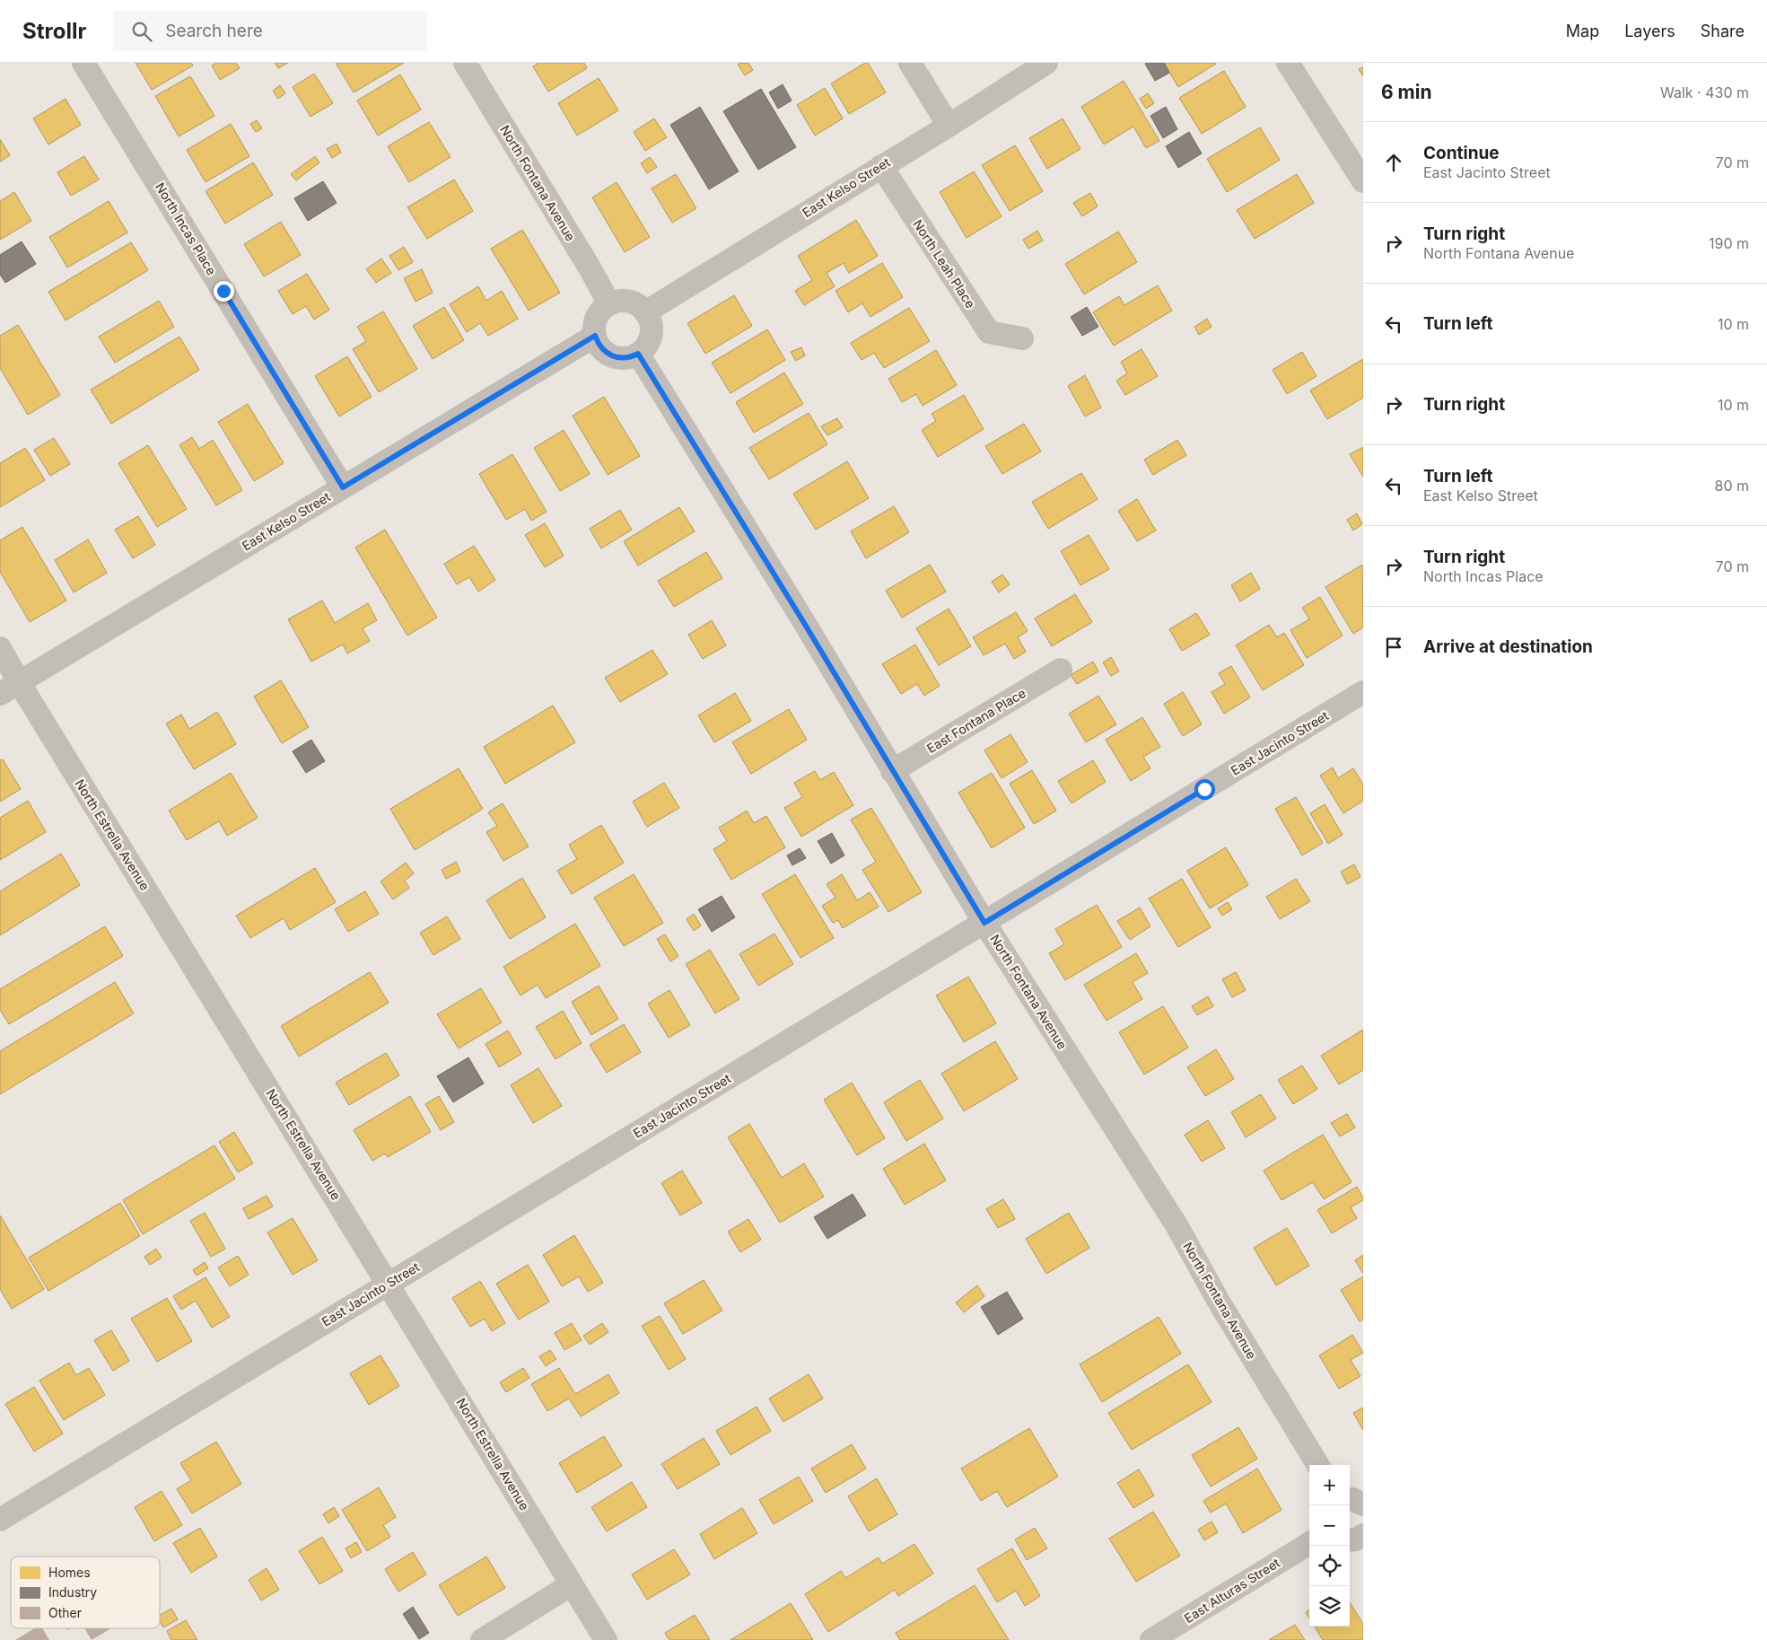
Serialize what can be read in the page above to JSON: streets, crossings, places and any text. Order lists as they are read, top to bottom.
{
  "streets": {
    "street": [
      "North Fontana Avenue",
      "East Kelso Street",
      "North Incas Place",
      "North Leah Place",
      "East Fontana Place",
      "East Jacinto Street",
      "North Estrella Avenue",
      "East Alturas Street"
    ]
  },
  "crossings": [
    ["North Fontana Avenue", "East Kelso Street"],
    ["North Fontana Avenue", "East Fontana Place"],
    ["North Fontana Avenue", "East Jacinto Street"],
    ["East Kelso Street", "North Incas Place"],
    ["East Kelso Street", "North Leah Place"],
    ["East Kelso Street", "North Estrella Avenue"],
    ["East Jacinto Street", "North Estrella Avenue"]
  ],
  "legend": ["Homes", "Industry", "Other"],
  "page": {
    "header": "Strollr",
    "search": "Search here",
    "nav": ["Map", "Layers", "Share"],
    "heading": ["6 min", "Walk · 430 m"],
    "list": [
      ["Continue", "East Jacinto Street", "70 m"],
      ["Turn right", "North Fontana Avenue", "190 m"],
      ["Turn left", "10 m"],
      ["Turn right", "10 m"],
      ["Turn left", "East Kelso Street", "80 m"],
      ["Turn right", "North Incas Place", "70 m"],
      "Arrive at destination"
    ],
    "map_buttons": ["+", "−"]
  }
}
